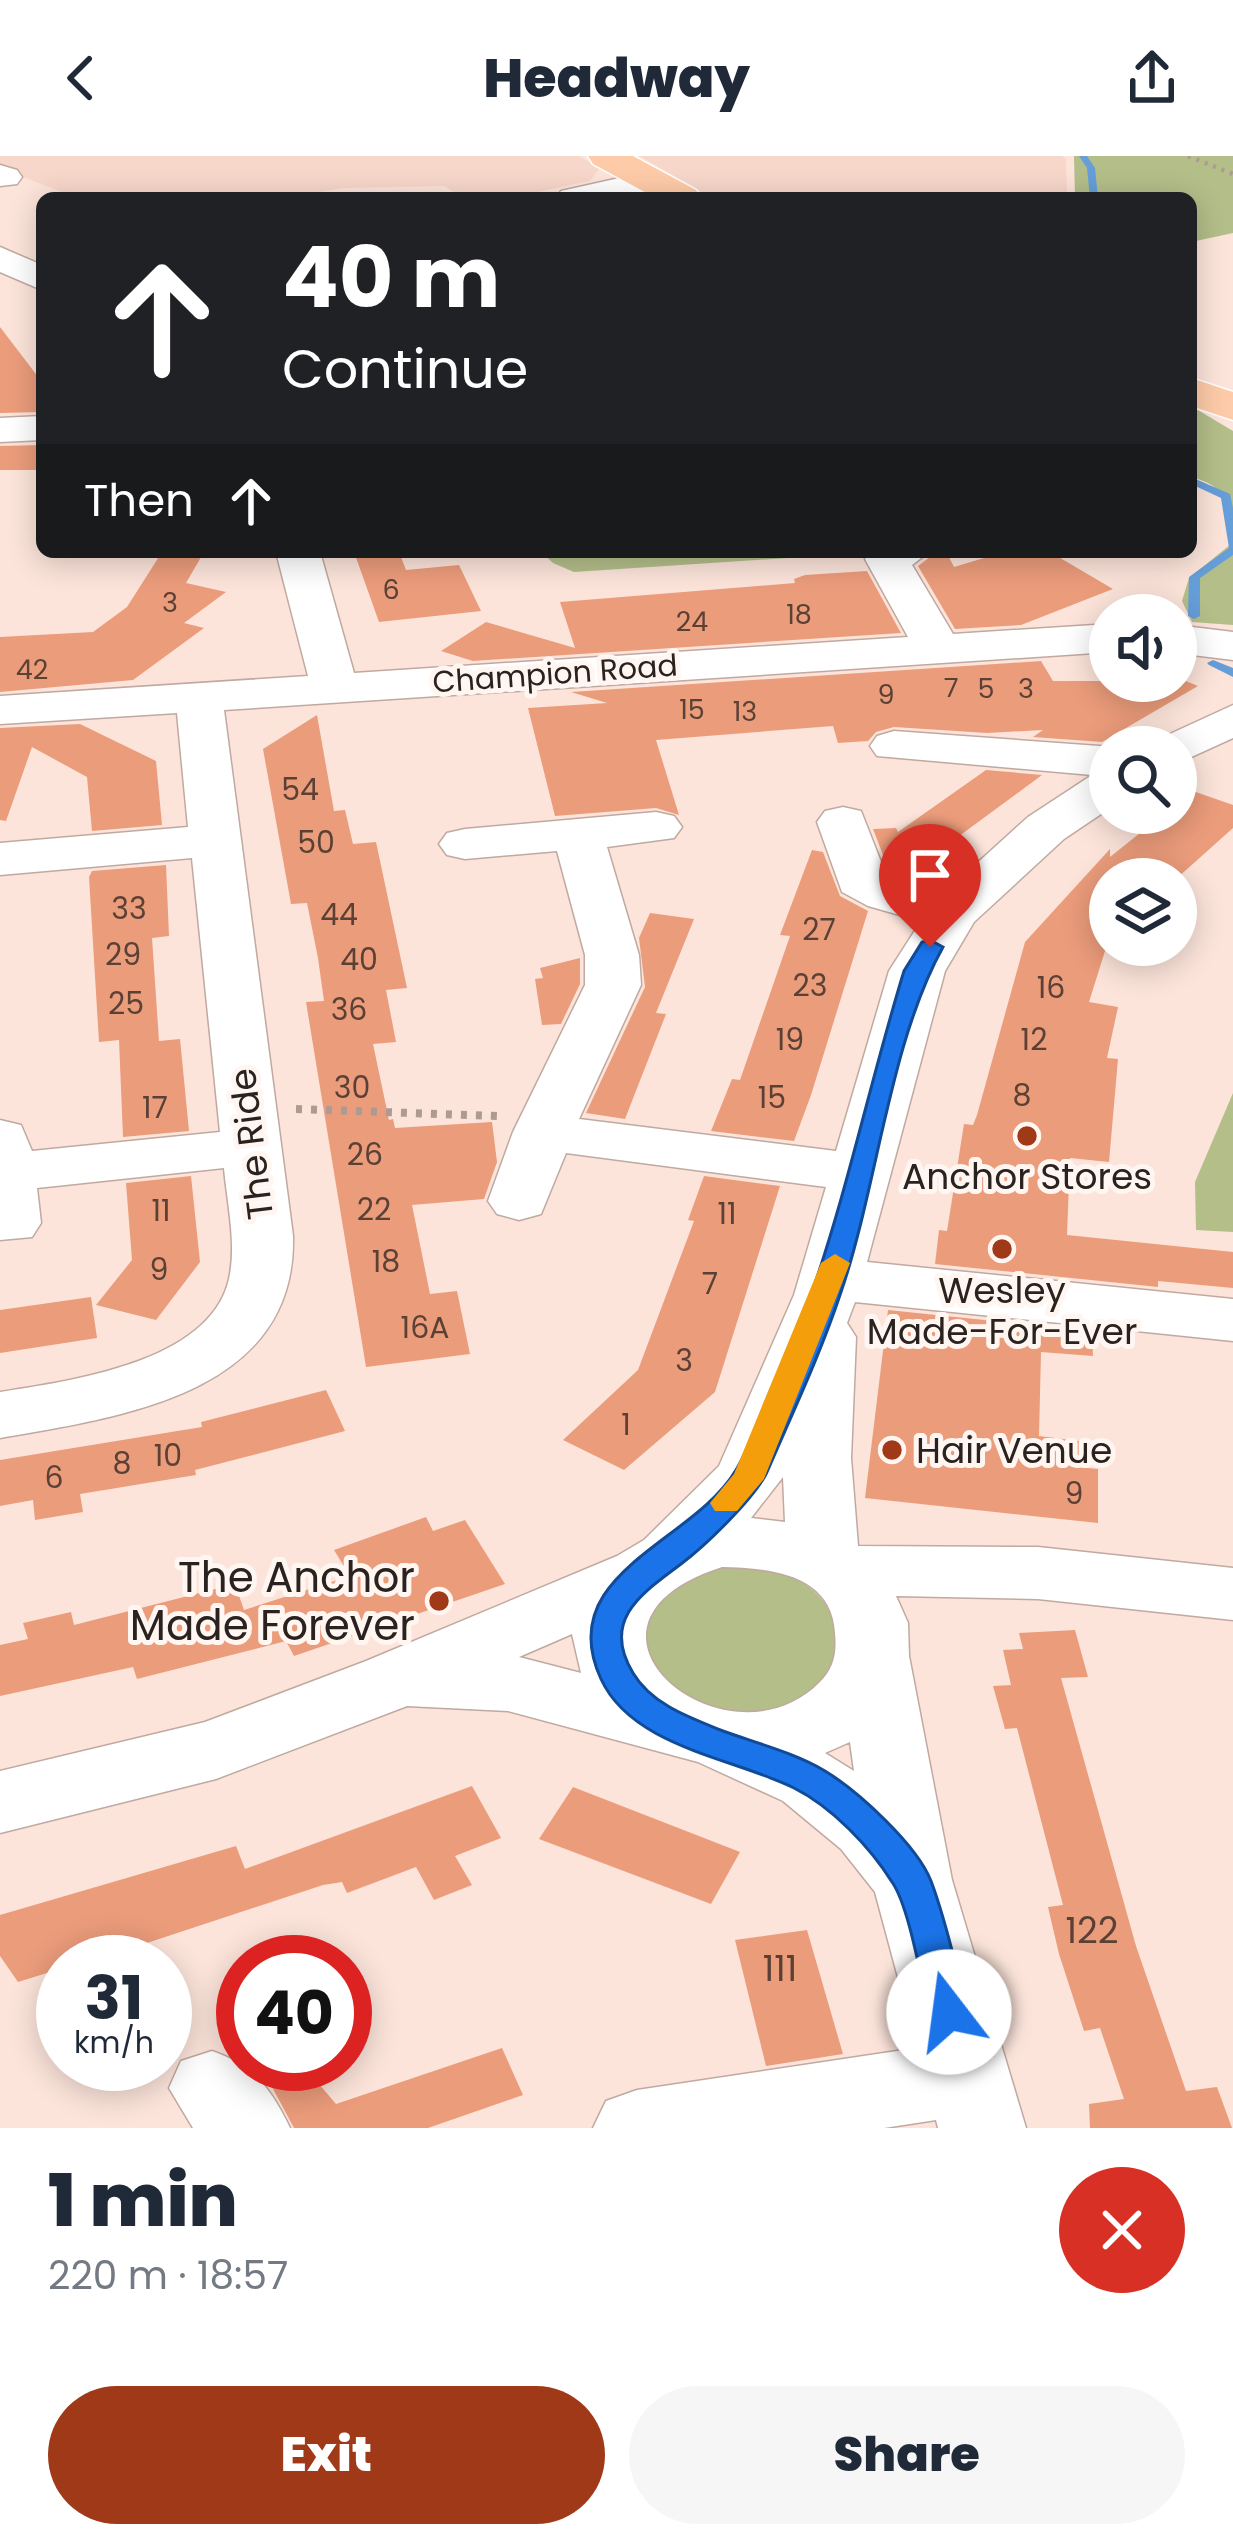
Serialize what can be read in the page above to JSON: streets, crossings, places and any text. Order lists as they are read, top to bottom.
{
  "streets": {
    "street": ["Champion Road", "The Ride"]
  },
  "crossings": [
    ["Champion Road", "The Ride"]
  ],
  "places": [
    "Anchor Stores",
    "Wesley Made-For-Ever",
    "Hair Venue",
    "The Anchor Made Forever"
  ],
  "house_numbers": [
    "6",
    "3",
    "18",
    "24",
    "42",
    "7",
    "5",
    "3",
    "9",
    "15",
    "13",
    "54",
    "50",
    "33",
    "44",
    "27",
    "29",
    "40",
    "23",
    "16",
    "25",
    "36",
    "19",
    "12",
    "30",
    "8",
    "15",
    "17",
    "26",
    "22",
    "11",
    "11",
    "18",
    "9",
    "7",
    "16A",
    "3",
    "1",
    "10",
    "8",
    "6",
    "9",
    "122",
    "111"
  ],
  "page": {
    "header": "Headway",
    "turn": ["40 m", "Continue"],
    "then": "Then",
    "speed": "31 km/h",
    "limit": "40",
    "heading": ["1 min", "220 m · 18:57"],
    "buttons": ["Exit", "Share"]
  }
}
